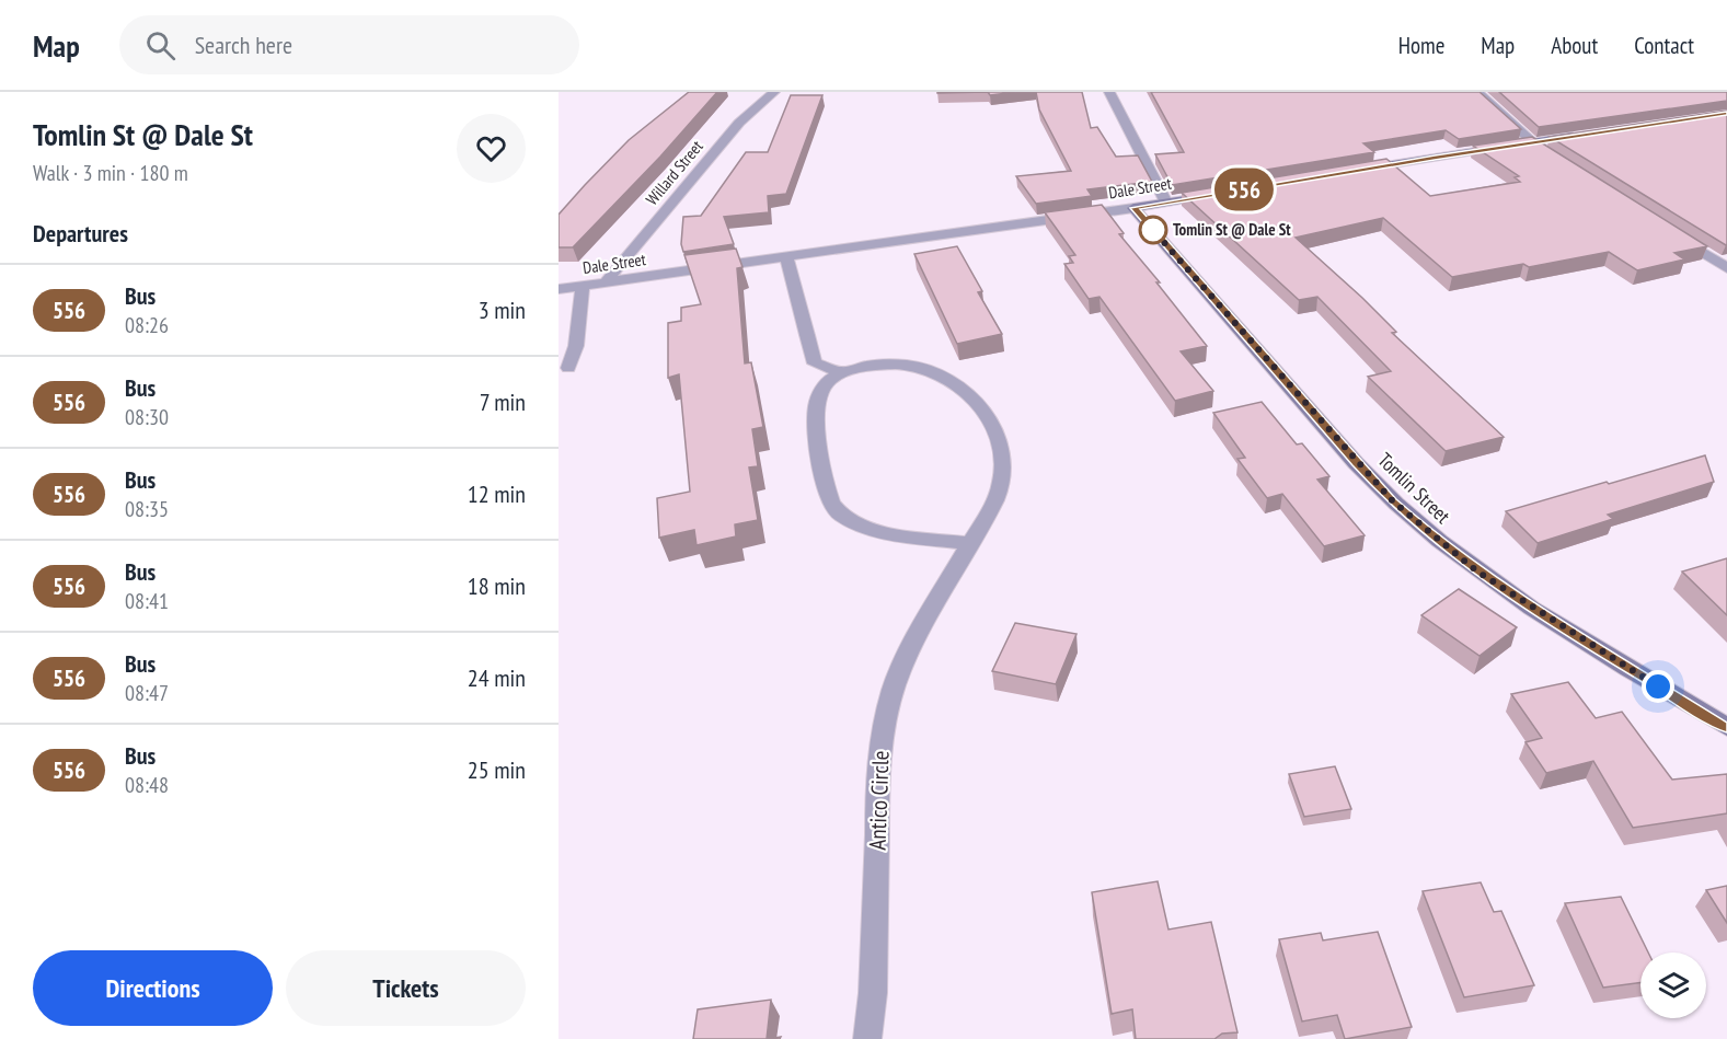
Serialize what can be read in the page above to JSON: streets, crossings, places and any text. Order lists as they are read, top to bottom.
{
  "streets": {
    "street": [
      "Willard Street",
      "Dale Street",
      "Tomlin Street",
      "Antico Circle"
    ]
  },
  "crossings": [
    ["Willard Street", "Dale Street"],
    ["Dale Street", "Tomlin Street"]
  ],
  "places": ["Tomlin St @ Dale St"],
  "lines": ["bus line 556"],
  "page": {
    "header": "Map",
    "search": "Search here",
    "nav": [
      "Home",
      "Map",
      "About",
      "Contact"
    ],
    "heading": [
      ["Tomlin St @ Dale St", "Walk · 3 min · 180 m"],
      "Departures"
    ],
    "on_map": "556",
    "list": [
      {
        "mark": "556",
        "name": "Bus",
        "note": "08:26",
        "value": "3 min"
      },
      {
        "mark": "556",
        "name": "Bus",
        "note": "08:30",
        "value": "7 min"
      },
      {
        "mark": "556",
        "name": "Bus",
        "note": "08:35",
        "value": "12 min"
      },
      {
        "mark": "556",
        "name": "Bus",
        "note": "08:41",
        "value": "18 min"
      },
      {
        "mark": "556",
        "name": "Bus",
        "note": "08:47",
        "value": "24 min"
      },
      {
        "mark": "556",
        "name": "Bus",
        "note": "08:48",
        "value": "25 min"
      }
    ],
    "buttons": ["Directions", "Tickets"]
  }
}
